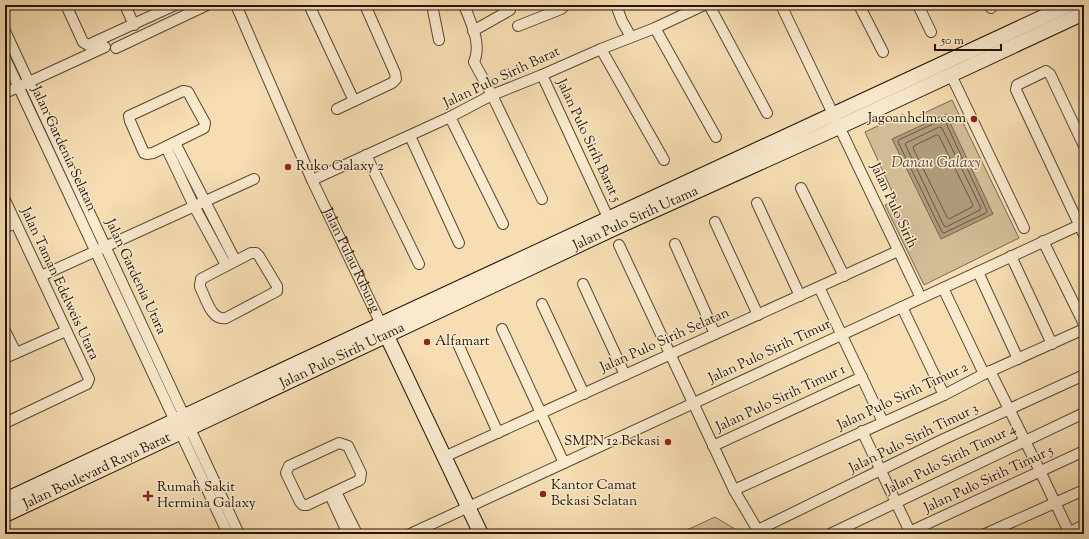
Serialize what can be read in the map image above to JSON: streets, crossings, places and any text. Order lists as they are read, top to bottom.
{
  "streets": {
    "main road": ["Jalan Pulo Sirih Utama", "Jalan Pulau Ribung", "Jalan Boulevard Raya Barat"],
    "street": [
      "Jalan Pulo Sirih Barat",
      "Jalan Pulo Sirih Barat 5",
      "Jalan Gardenia Selatan",
      "Jalan Pulo Sirih",
      "Jalan Gardenia Utara",
      "Jalan Taman Edelweis Utara",
      "Jalan Pulo Sirih Selatan",
      "Jalan Pulo Sirih Timur",
      "Jalan Pulo Sirih Timur 2",
      "Jalan Pulo Sirih Timur 1",
      "Jalan Pulo Sirih Timur 3",
      "Jalan Pulo Sirih Timur 4",
      "Jalan Pulo Sirih Timur 5"
    ]
  },
  "crossings": [
    ["Jalan Pulo Sirih Barat", "Jalan Pulo Sirih Barat 5"],
    ["Jalan Pulo Sirih Barat", "Jalan Pulau Ribung"],
    ["Jalan Pulo Sirih Barat 5", "Jalan Pulo Sirih Utama"],
    ["Jalan Gardenia Selatan", "Jalan Pulo Sirih Utama"],
    ["Jalan Gardenia Selatan", "Jalan Gardenia Utara"],
    ["Jalan Gardenia Selatan", "Jalan Boulevard Raya Barat"],
    ["Jalan Pulo Sirih", "Jalan Pulo Sirih Utama"],
    ["Jalan Pulo Sirih", "Jalan Pulo Sirih Selatan"],
    ["Jalan Pulo Sirih", "Jalan Pulo Sirih Timur"],
    ["Jalan Pulo Sirih Utama", "Jalan Pulau Ribung"],
    ["Jalan Pulo Sirih Utama", "Jalan Gardenia Utara"],
    ["Jalan Pulo Sirih Utama", "Jalan Boulevard Raya Barat"],
    ["Jalan Pulau Ribung", "Jalan Pulo Sirih Selatan"],
    ["Jalan Pulau Ribung", "Jalan Pulo Sirih Timur"],
    ["Jalan Gardenia Utara", "Jalan Boulevard Raya Barat"]
  ],
  "water": ["Danau Galaxy"],
  "places": {
    "other": [
      "Jagoanhelm.com",
      "Ruko Galaxy 2",
      "Alfamart",
      "SMPN 12 Bekasi",
      "Kantor Camat Bekasi Selatan"
    ],
    "health": ["Rumah Sakit Hermina Galaxy"]
  },
  "scale_bar": "50 m"
}
